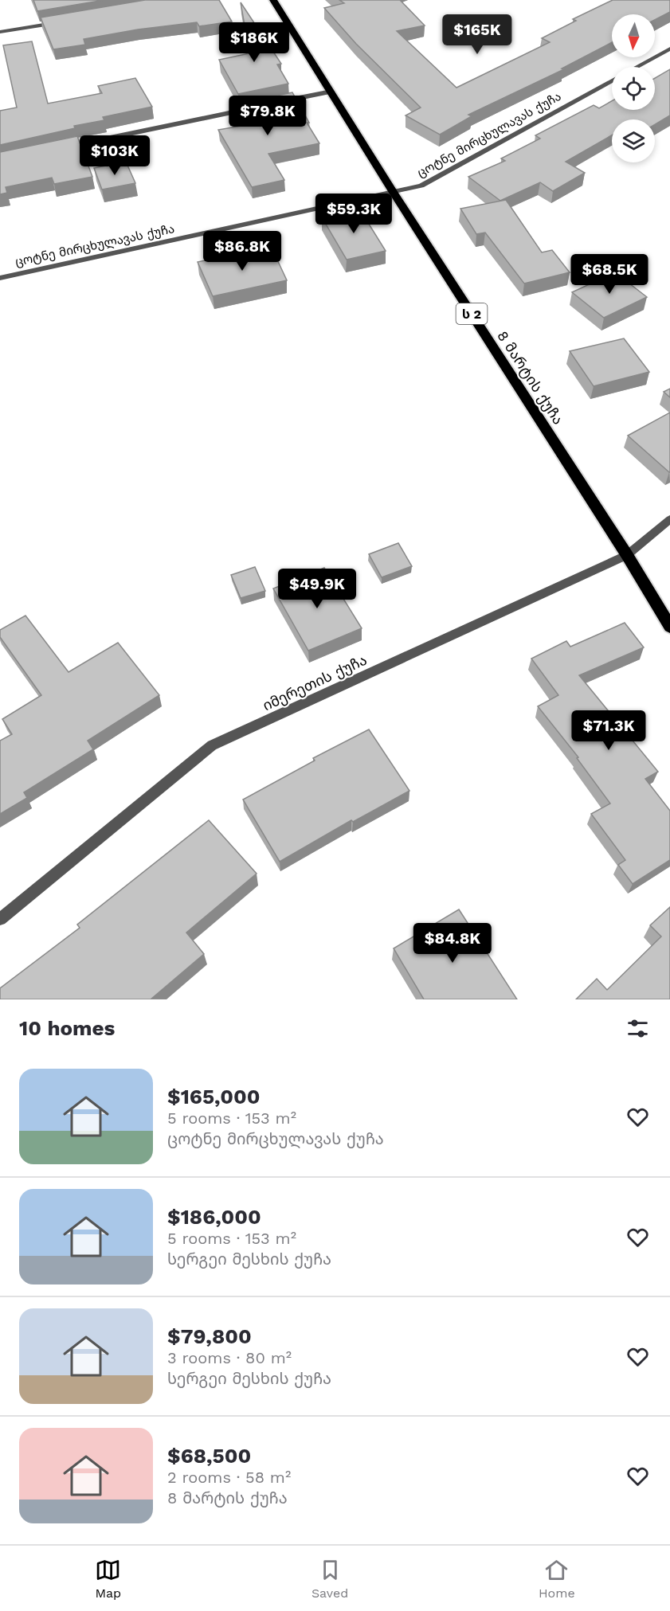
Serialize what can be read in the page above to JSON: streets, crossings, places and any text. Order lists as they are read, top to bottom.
{
  "streets": {
    "highway": ["ს 2", "8 მარტის ქუჩა"],
    "street": ["ცოტნე მირცხულავას ქუჩა", "იმერეთის ქუჩა"]
  },
  "crossings": [
    ["ცოტნე მირცხულავას ქუჩა", "8 მარტის ქუჩა"],
    ["8 მარტის ქუჩა", "იმერეთის ქუჩა"]
  ],
  "north": "bottom",
  "page": {
    "price": [
      "$165K",
      "$186K",
      "$79.8K",
      "$103K",
      "$59.3K",
      "$86.8K",
      "$68.5K",
      "$49.9K",
      "$71.3K",
      "$84.8K"
    ],
    "heading": "10 homes",
    "list": [
      {
        "name": "$165,000",
        "note": "5 rooms · 153 m² · ცოტნე მირცხულავას ქუჩა"
      },
      {
        "name": "$186,000",
        "note": "5 rooms · 153 m² · სერგეი მესხის ქუჩა"
      },
      {
        "name": "$79,800",
        "note": "3 rooms · 80 m² · სერგეი მესხის ქუჩა"
      },
      {
        "name": "$68,500",
        "note": "2 rooms · 58 m² · 8 მარტის ქუჩა"
      }
    ],
    "tabs": ["Map", "Saved", "Home"]
  }
}
